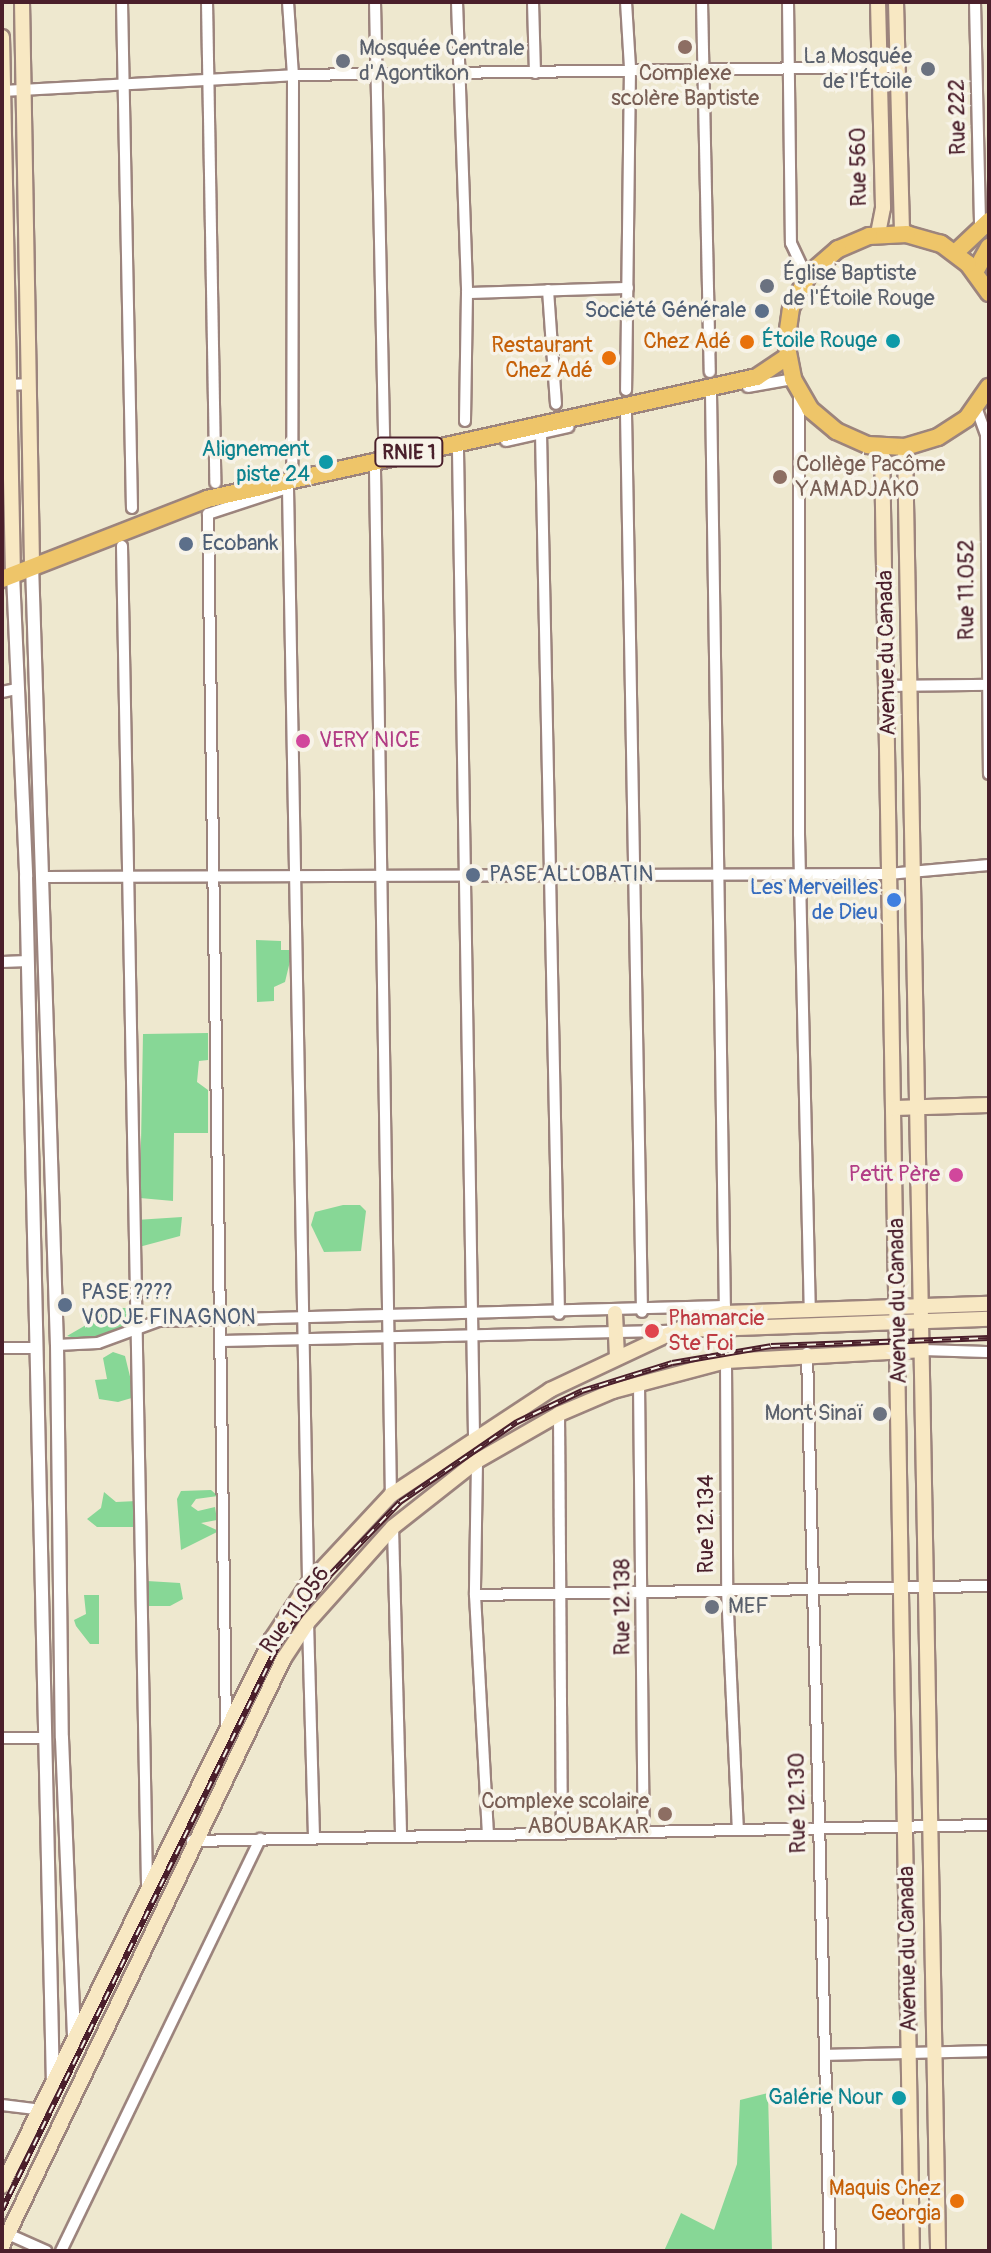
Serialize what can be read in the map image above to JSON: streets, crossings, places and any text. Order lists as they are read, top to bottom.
{
  "streets": {
    "main road": [
      "Rue 560",
      "RNIE 1",
      "Avenue du Canada",
      "Rue 11.056"
    ],
    "street": [
      "Rue 222",
      "Rue 11.052",
      "Rue 12.134",
      "Rue 12.138",
      "Rue 12.130"
    ]
  },
  "crossings": [
    ["Avenue du Canada", "Rue 11.056"],
    ["Rue 12.134", "Rue 11.056"],
    ["Rue 12.138", "Rue 11.056"],
    ["Rue 11.056", "Rue 12.130"]
  ],
  "places": [
    "Complexe scolère Baptiste",
    "Mosquée Centrale d'Agontikon",
    "La Mosquée de l'Étoile",
    "Église Baptiste de l'Étoile Rouge",
    "Société Générale",
    "Étoile Rouge",
    "Chez Adé",
    "Restaurant Chez Adé",
    "Alignement piste 24",
    "Collège Pacôme YAMADJAKO",
    "Ecobank",
    "VERY NICE",
    "PASE ALLOBATIN",
    "Les Merveilles de Dieu",
    "Petit Père",
    "PASE ???? VODJE FINAGNON",
    "Phamarcie Ste Foi",
    "Mont Sinaï",
    "MEF",
    "Complexe scolaire ABOUBAKAR",
    "Galérie Nour",
    "Maquis Chez Georgia"
  ]
}
